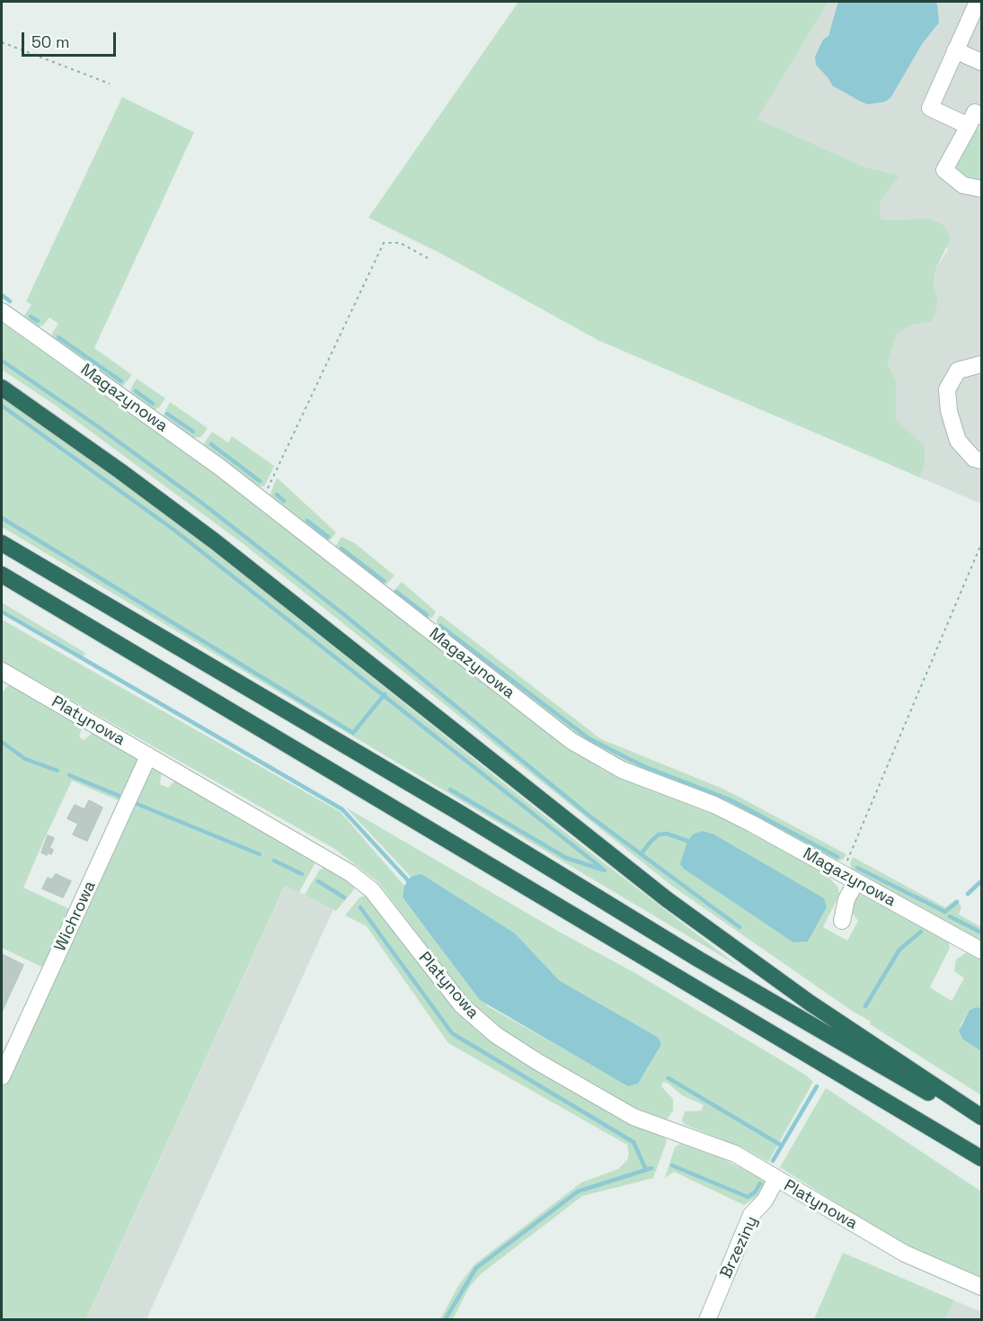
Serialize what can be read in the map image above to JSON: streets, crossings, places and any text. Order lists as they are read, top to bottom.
{
  "streets": {
    "street": [
      "Magazynowa",
      "Platynowa",
      "Wichrowa",
      "Brzeziny"
    ]
  },
  "crossings": [
    ["Platynowa", "Wichrowa"],
    ["Platynowa", "Brzeziny"]
  ],
  "scale_bar": "50 m"
}
